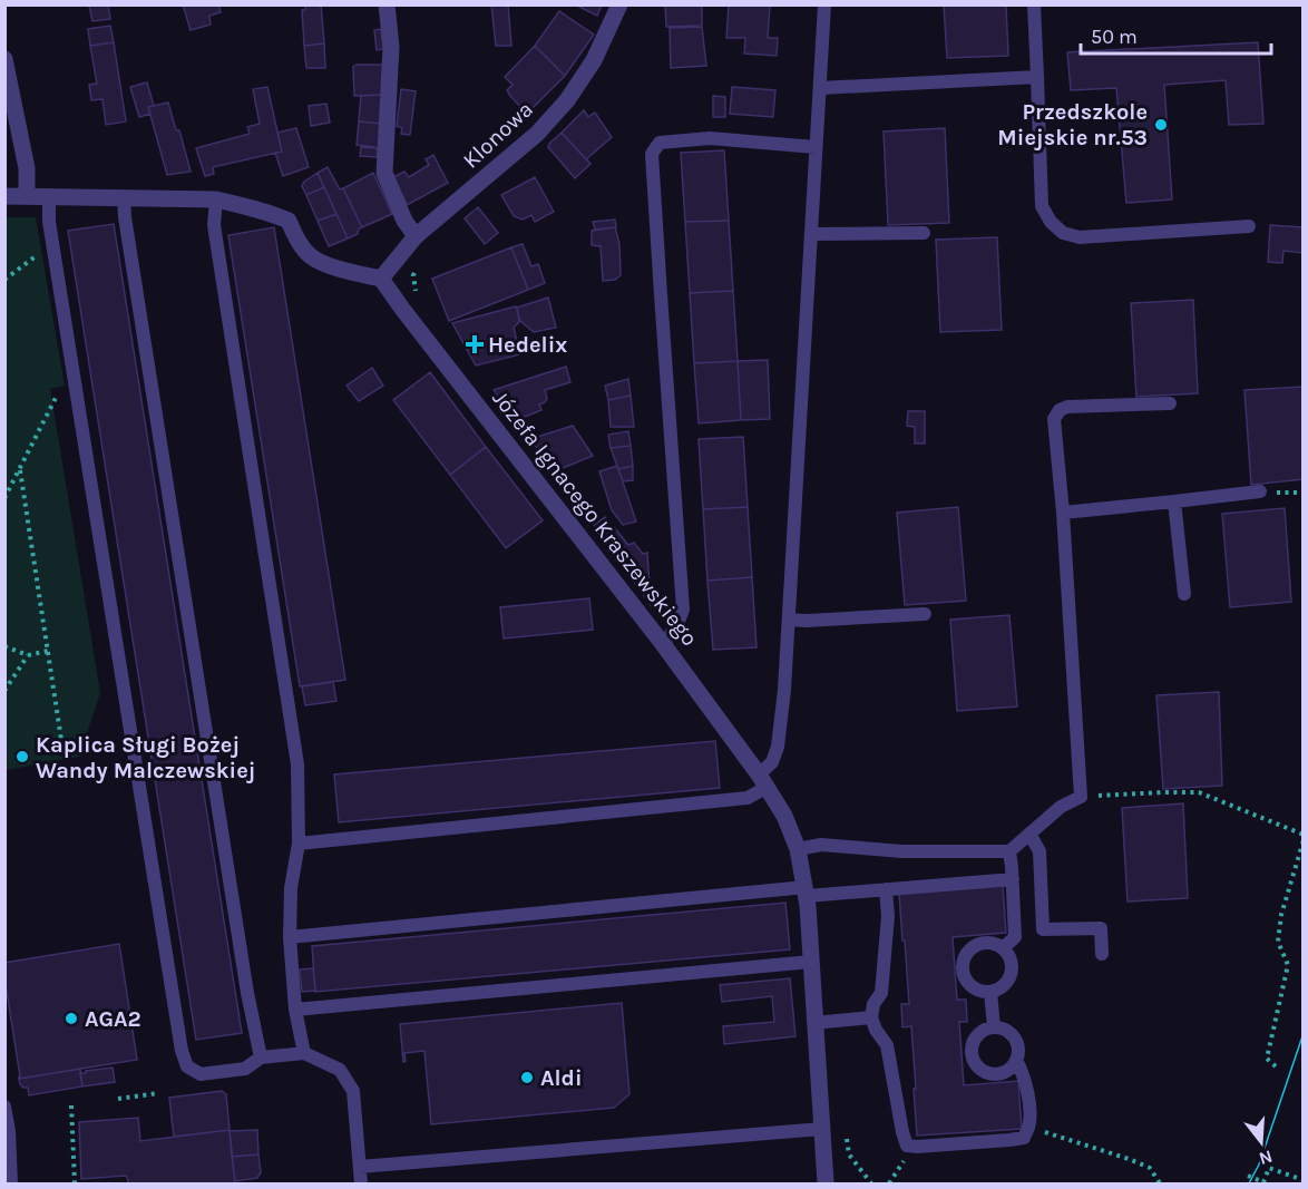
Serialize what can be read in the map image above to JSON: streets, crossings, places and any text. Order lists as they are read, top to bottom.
{
  "streets": {
    "street": ["Klonowa", "Józefa Ignacego Kraszewskiego"]
  },
  "crossings": [
    ["Klonowa", "Józefa Ignacego Kraszewskiego"]
  ],
  "places": {
    "other": [
      "Przedszkole Miejskie nr.53",
      "Kaplica Sługi Bożej Wandy Malczewskiej",
      "AGA2",
      "Aldi"
    ],
    "health": ["Hedelix"]
  },
  "scale_bar": "50 m",
  "north": "bottom"
}
